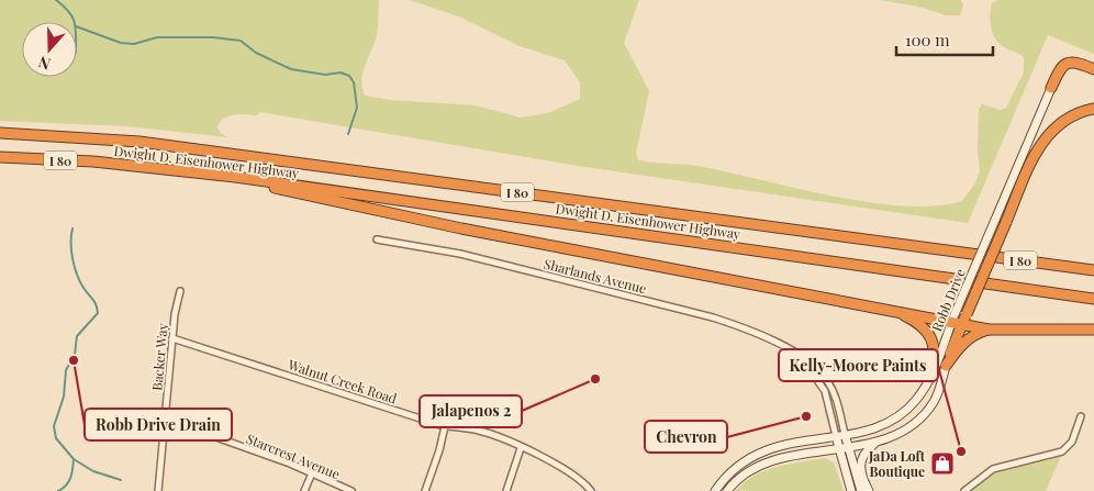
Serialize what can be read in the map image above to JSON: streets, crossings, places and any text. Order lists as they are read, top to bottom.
{
  "streets": {
    "highway": ["I 80", "Dwight D. Eisenhower Highway"],
    "main road": ["Sharlands Avenue", "Robb Drive"],
    "street": ["Backer Way", "Walnut Creek Road", "Starcrest Avenue"]
  },
  "crossings": [
    ["Sharlands Avenue", "Robb Drive"],
    ["Backer Way", "Walnut Creek Road"],
    ["Backer Way", "Starcrest Avenue"]
  ],
  "places": {
    "other": [
      "Robb Drive Drain",
      "Jalapenos 2",
      "Chevron",
      "Kelly-Moore Paints"
    ],
    "shop": ["JaDa Loft Boutique"]
  },
  "scale_bar": "100 m",
  "north": "bottom"
}
